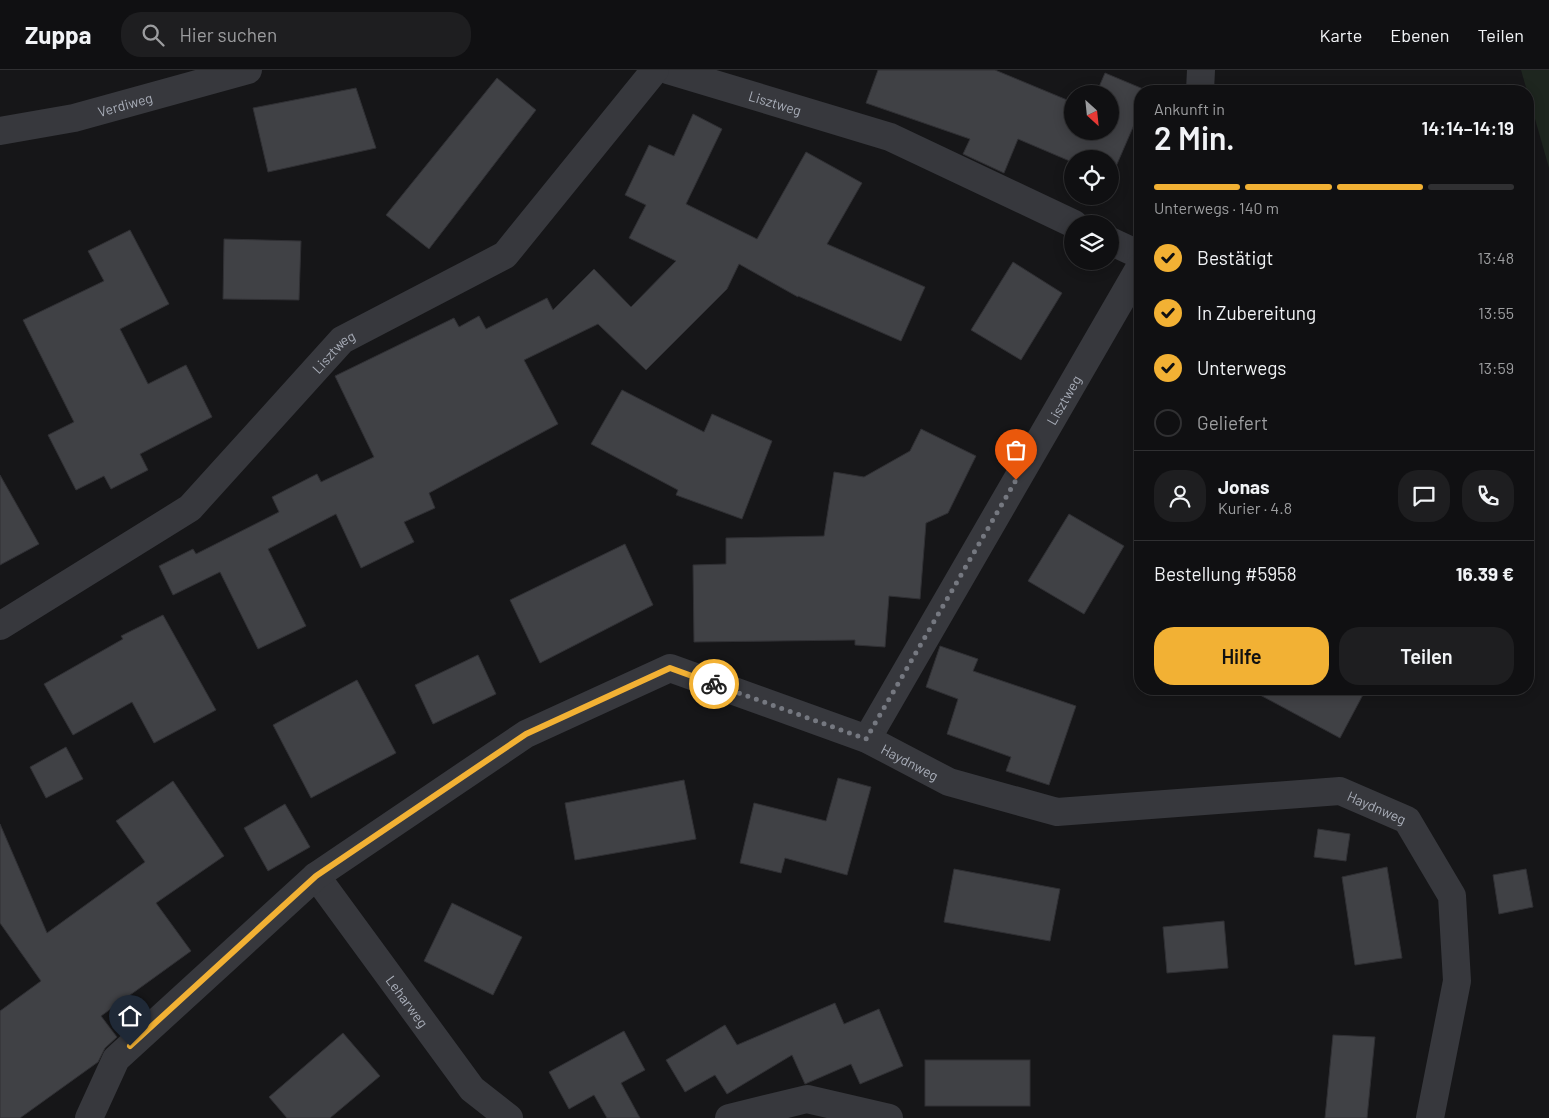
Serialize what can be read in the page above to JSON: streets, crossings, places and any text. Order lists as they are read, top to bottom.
{
  "streets": {
    "street": [
      "Lisztweg",
      "Verdiweg",
      "Haydnweg",
      "Leharweg"
    ]
  },
  "crossings": [
    ["Lisztweg", "Haydnweg"],
    ["Haydnweg", "Leharweg"]
  ],
  "north": "bottom right",
  "page": {
    "header": "Zuppa",
    "search": "Hier suchen",
    "nav": ["Karte", "Ebenen", "Teilen"],
    "heading": ["2 Min.", "Ankunft in", "14:14–14:19"],
    "panel": [
      "Jonas",
      "Kurier · 4.8",
      "Bestellung #5958",
      "16.39 €"
    ],
    "bar": "Unterwegs · 140 m",
    "list": [
      ["Bestätigt", "13:48"],
      ["In Zubereitung", "13:55"],
      ["Unterwegs", "13:59"],
      "Geliefert"
    ],
    "buttons": ["Hilfe", "Teilen"]
  }
}
